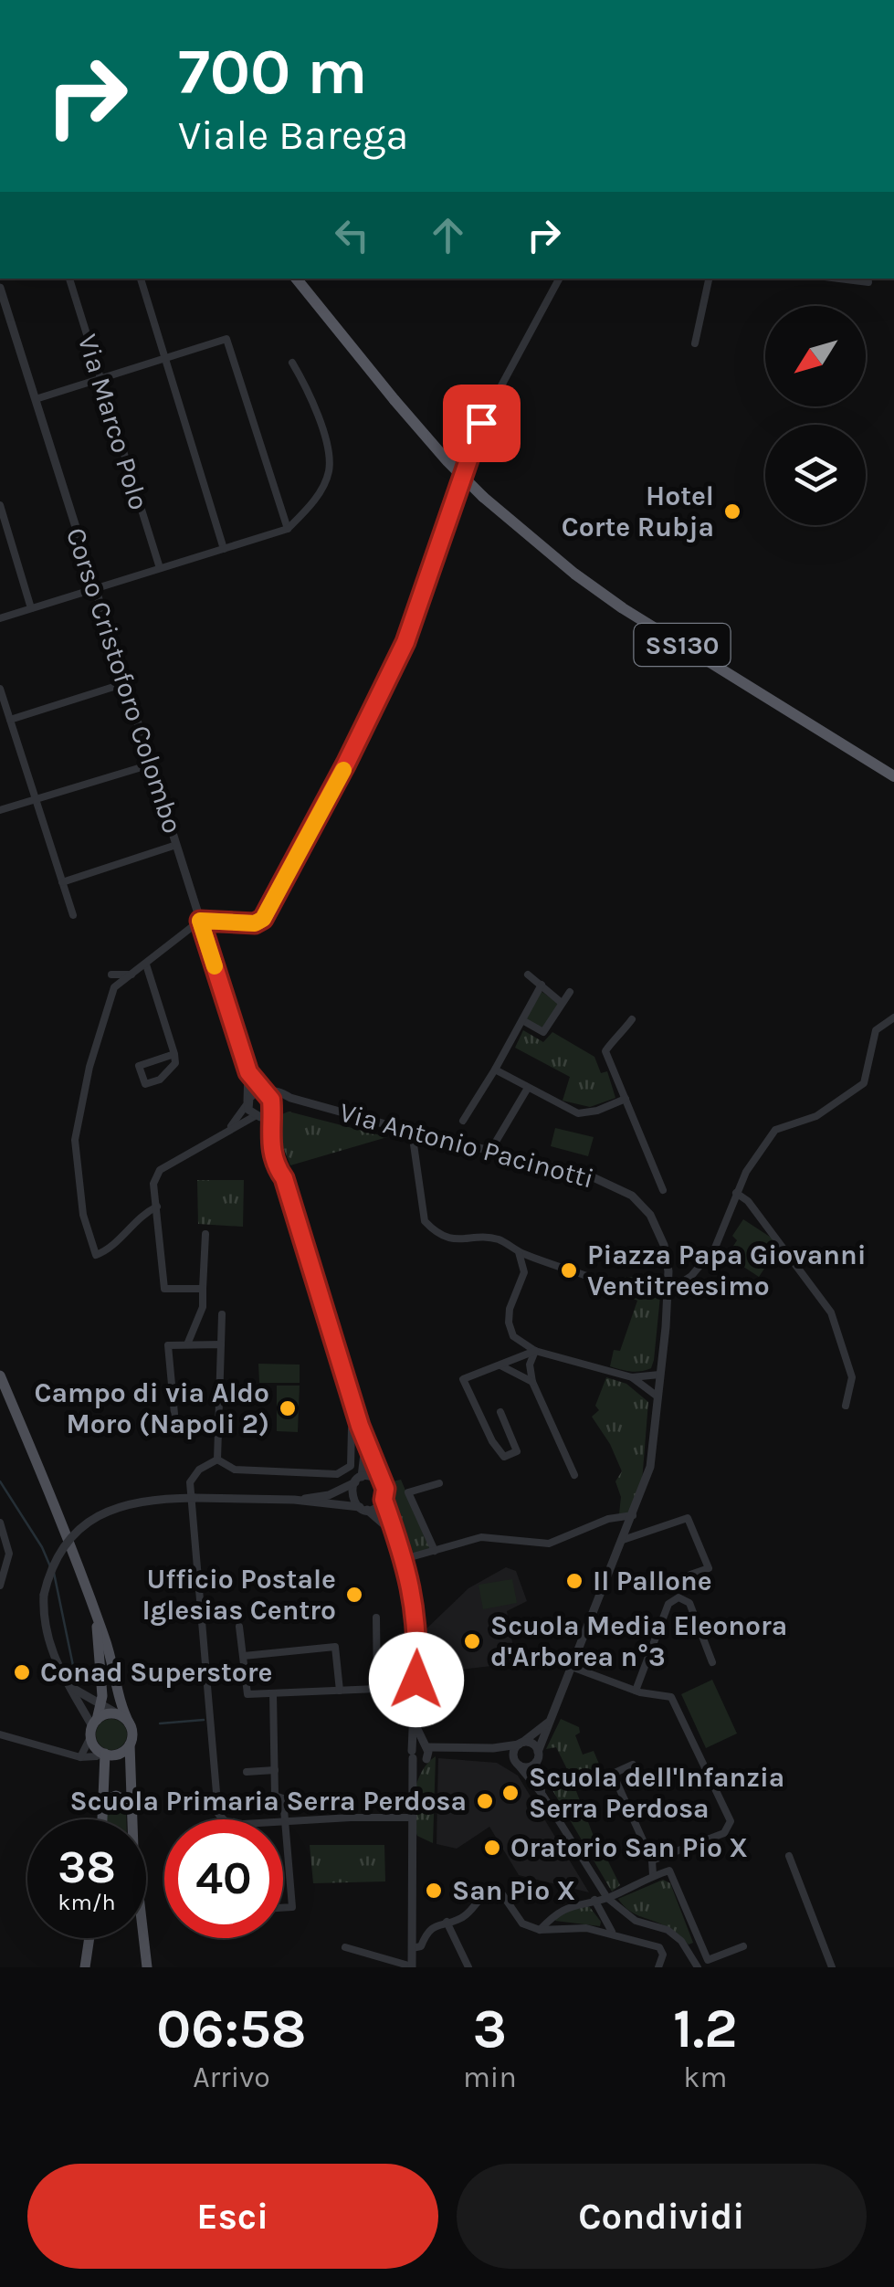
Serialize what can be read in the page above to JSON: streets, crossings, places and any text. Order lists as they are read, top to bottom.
{
  "streets": {
    "highway": ["SS130"],
    "street": ["Via Marco Polo", "Corso Cristoforo Colombo", "Via Antonio Pacinotti"]
  },
  "crossings": [
    ["Corso Cristoforo Colombo", "Via Antonio Pacinotti"]
  ],
  "places": [
    "Hotel Corte Rubja",
    "Piazza Papa Giovanni Ventitreesimo",
    "Campo di via Aldo Moro (Napoli 2)",
    "Il Pallone",
    "Ufficio Postale Iglesias Centro",
    "Scuola Media Eleonora d'Arborea n°3",
    "Conad Superstore",
    "Scuola dell'Infanzia Serra Perdosa",
    "Scuola Primaria Serra Perdosa",
    "Oratorio San Pio X",
    "San Pio X"
  ],
  "north": "bottom left",
  "page": {
    "turn": ["700 m", "Viale Barega"],
    "speed": "38 km/h",
    "limit": "40",
    "eta": [
      "06:58",
      "Arrivo",
      "3",
      "min",
      "1.2",
      "km"
    ],
    "buttons": ["Esci", "Condividi"]
  }
}
